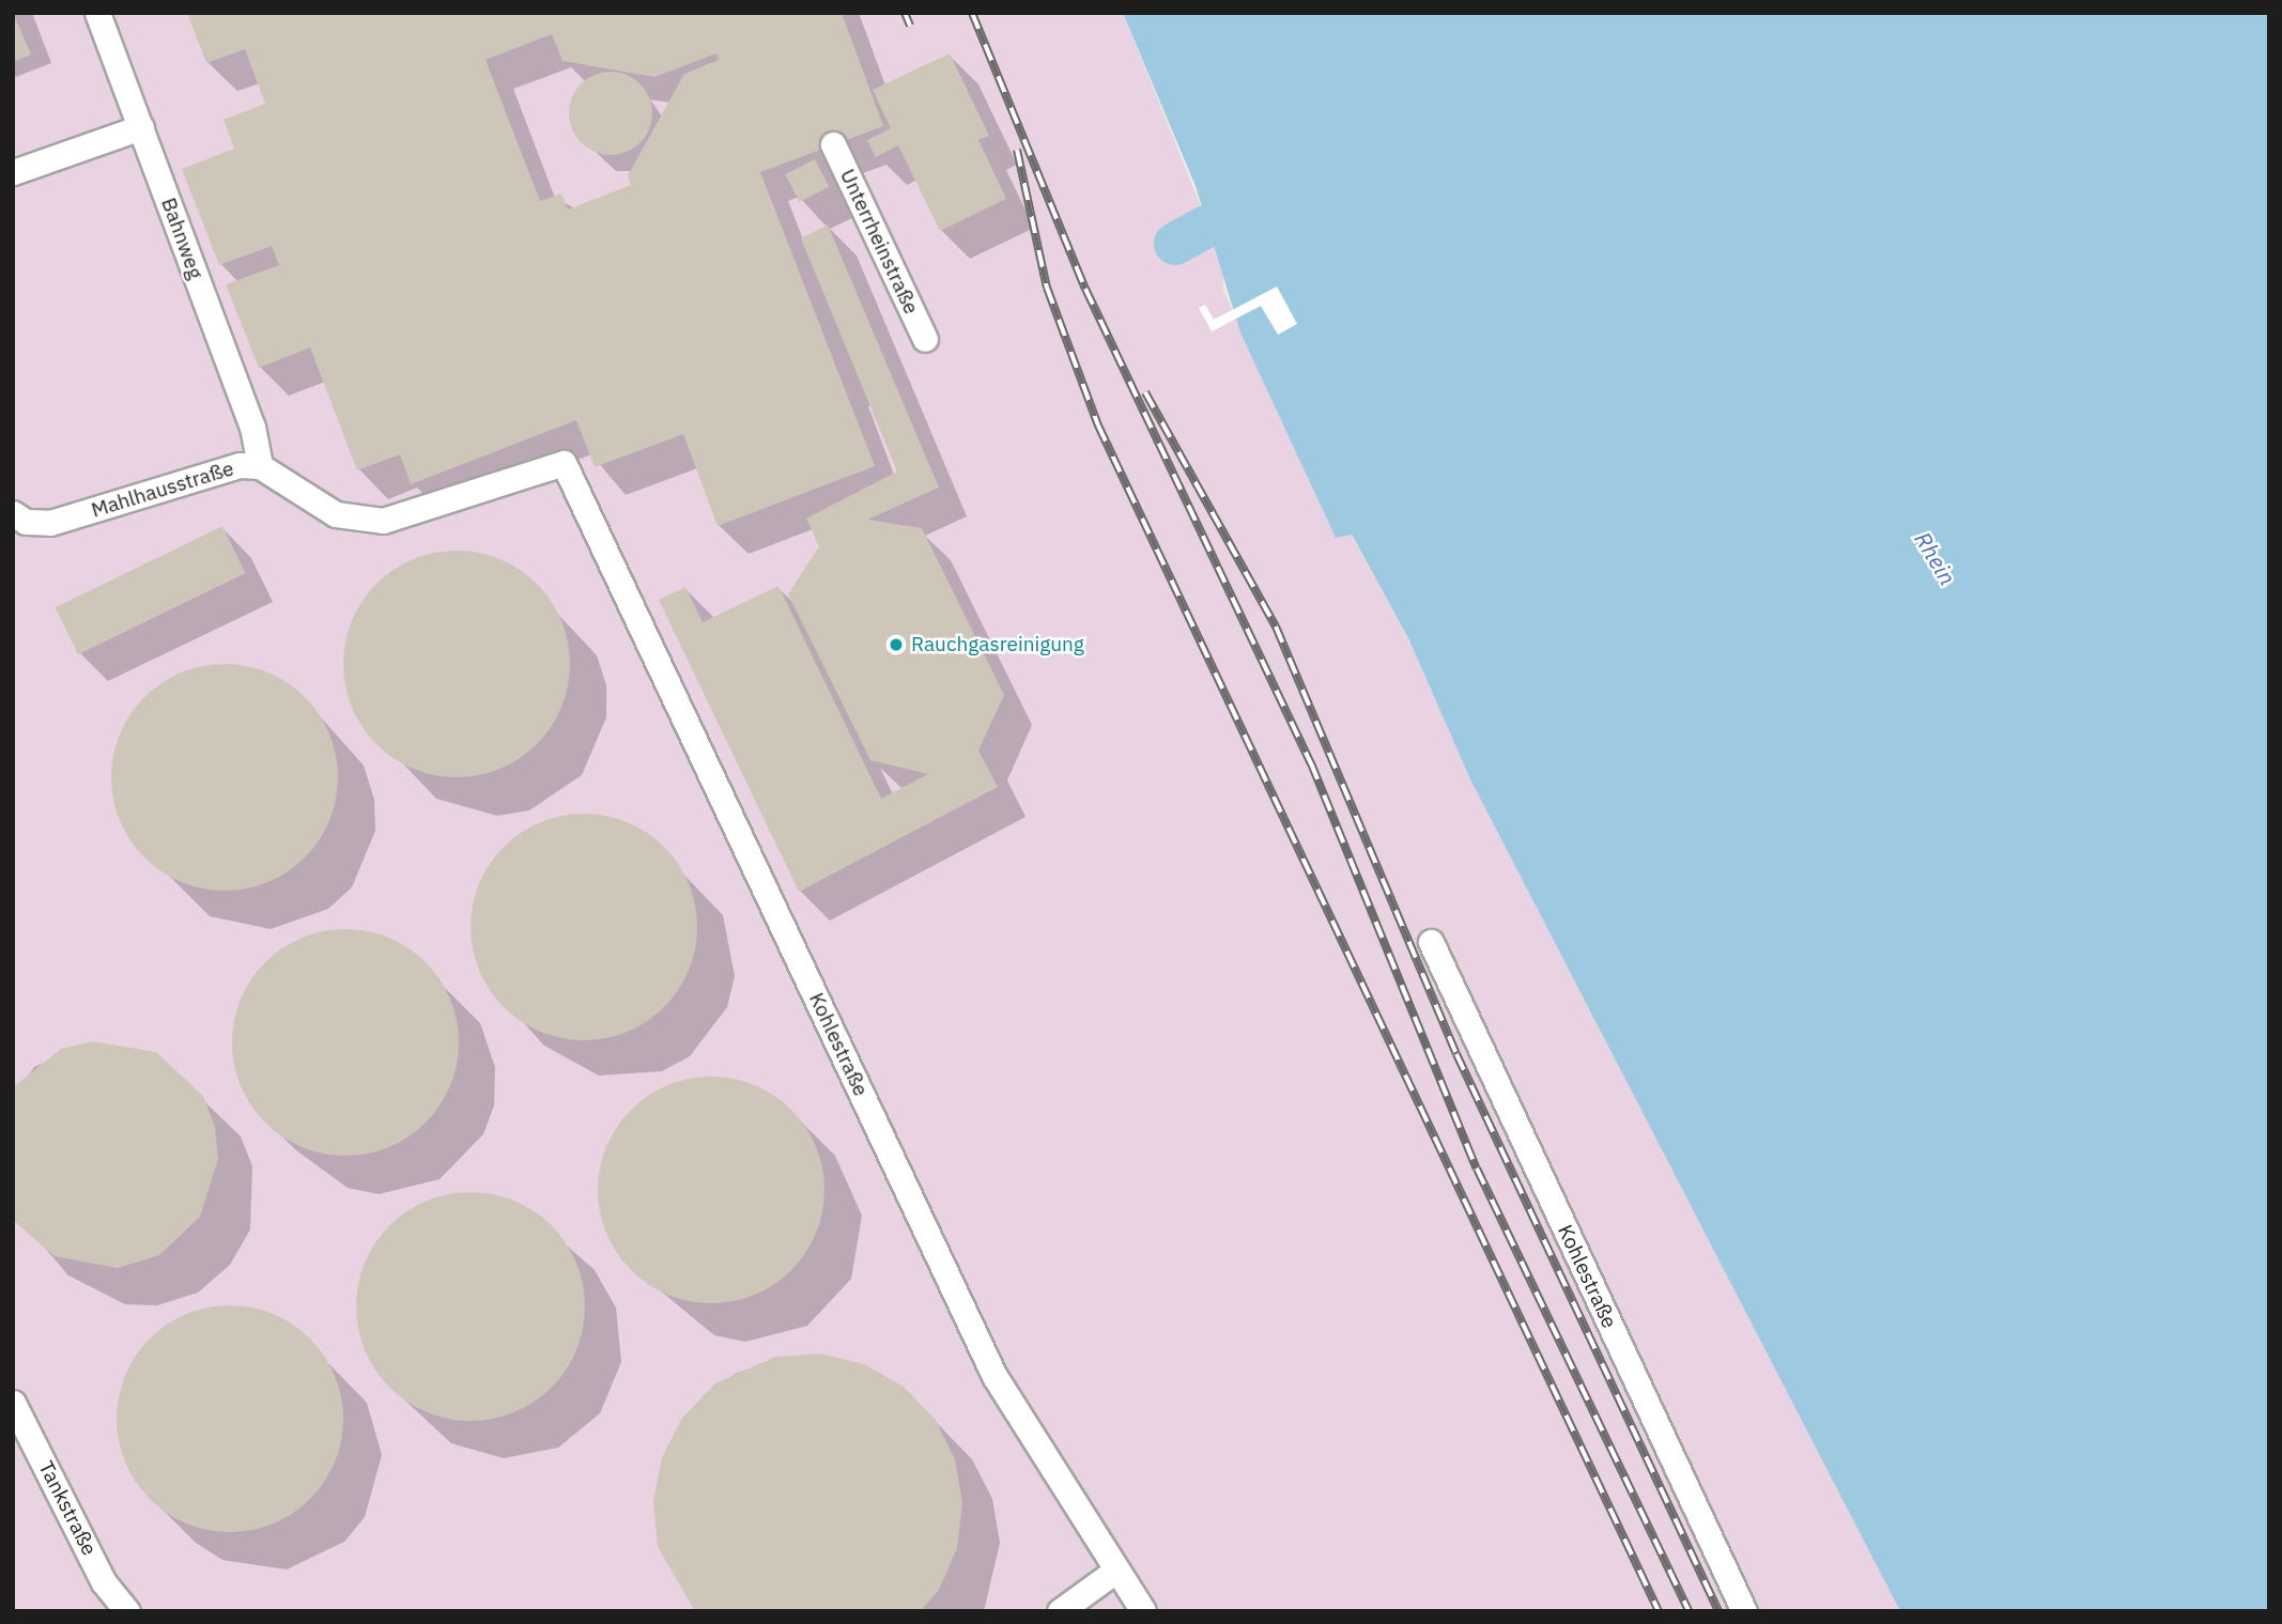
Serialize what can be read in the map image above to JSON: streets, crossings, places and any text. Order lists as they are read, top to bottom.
{
  "streets": {
    "lane": [
      "Bahnweg",
      "Unterrheinstraße",
      "Mahlhausstraße",
      "Kohlestraße",
      "Tankstraße"
    ]
  },
  "crossings": [
    ["Bahnweg", "Mahlhausstraße"],
    ["Mahlhausstraße", "Kohlestraße"]
  ],
  "water": ["Rhein"],
  "places": ["Rauchgasreinigung"]
}
